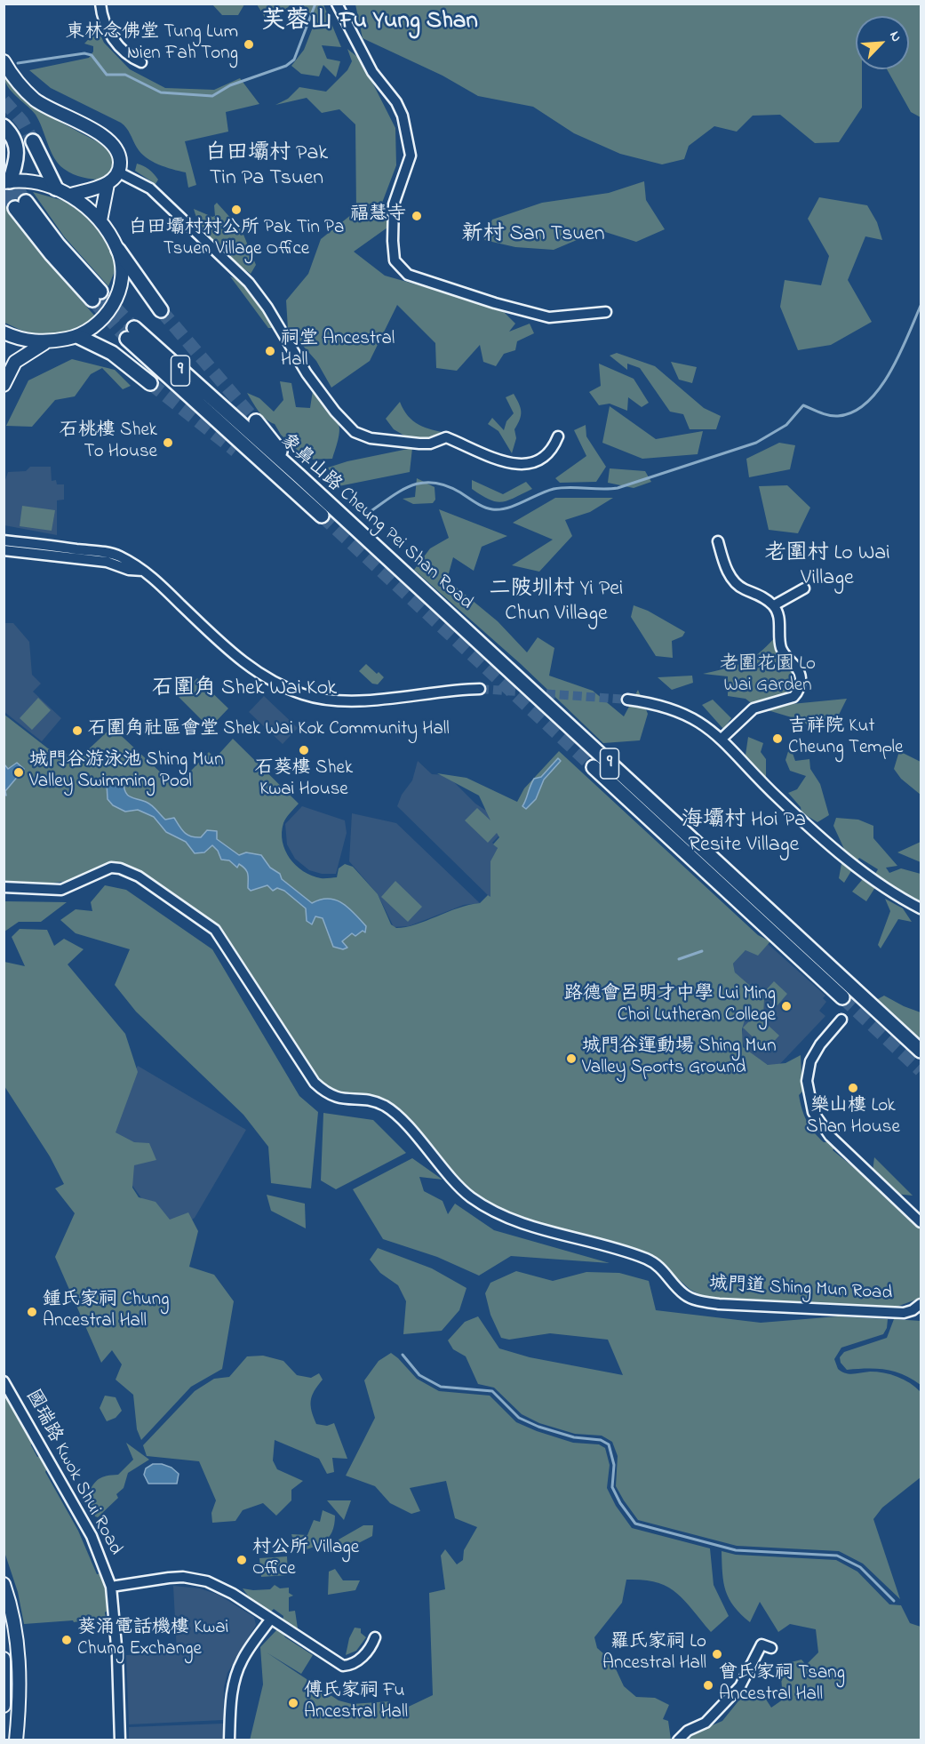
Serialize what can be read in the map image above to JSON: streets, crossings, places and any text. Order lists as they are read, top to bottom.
{
  "streets": {
    "highway": ["9", "象鼻山路 Cheung Pei Shan Road"],
    "street": ["城門道 Shing Mun Road", "國瑞路 Kwok Shui Road"]
  },
  "districts": [
    "芙蓉山 Fu Yung Shan",
    "白田壩村 Pak Tin Pa Tsuen",
    "新村 San Tsuen",
    "老圍村 Lo Wai Village",
    "二陂圳村 Yi Pei Chun Village",
    "石圍角 Shek Wai Kok",
    "海壩村 Hoi Pa Resite Village"
  ],
  "parks": ["老圍花園 Lo Wai Garden"],
  "places": [
    "東林念佛堂 Tung Lum Nien Fah Tong",
    "白田壩村村公所 Pak Tin Pa Tsuen Village Office",
    "福慧寺",
    "祠堂 Ancestral Hall",
    "石桃樓 Shek To House",
    "石圍角社區會堂 Shek Wai Kok Community Hall",
    "吉祥院 Kut Cheung Temple",
    "石葵樓 Shek Kwai House",
    "城門谷游泳池 Shing Mun Valley Swimming Pool",
    "路德會呂明才中學 Lui Ming Choi Lutheran College",
    "城門谷運動場 Shing Mun Valley Sports Ground",
    "樂山樓 Lok Shan House",
    "鍾氏家祠 Chung Ancestral Hall",
    "村公所 Village Office",
    "葵涌電話機樓 Kwai Chung Exchange",
    "羅氏家祠 Lo Ancestral Hall",
    "曾氏家祠 Tsang Ancestral Hall",
    "傅氏家祠 Fu Ancestral Hall"
  ],
  "north": "top right"
}
